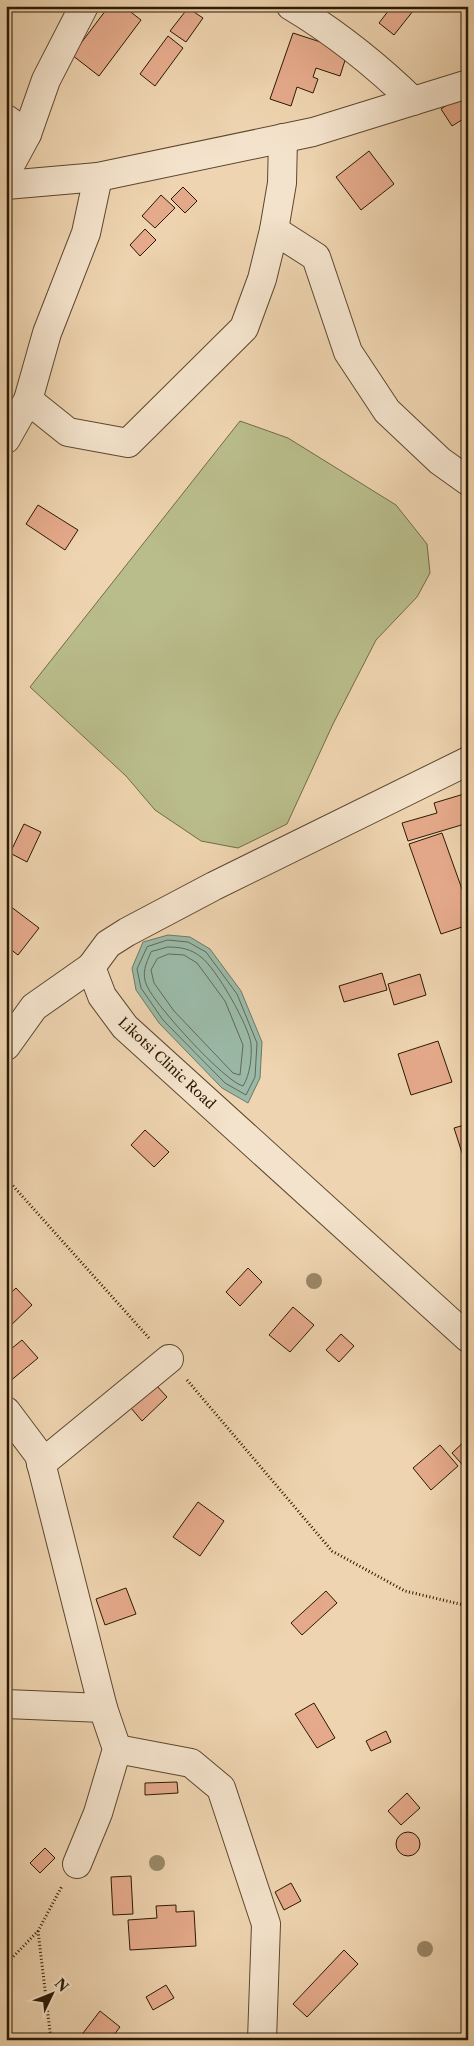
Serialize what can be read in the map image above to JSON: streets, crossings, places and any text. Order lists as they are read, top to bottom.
{
  "streets": {
    "street": ["Likotsi Clinic Road"]
  },
  "north": "top right"
}
